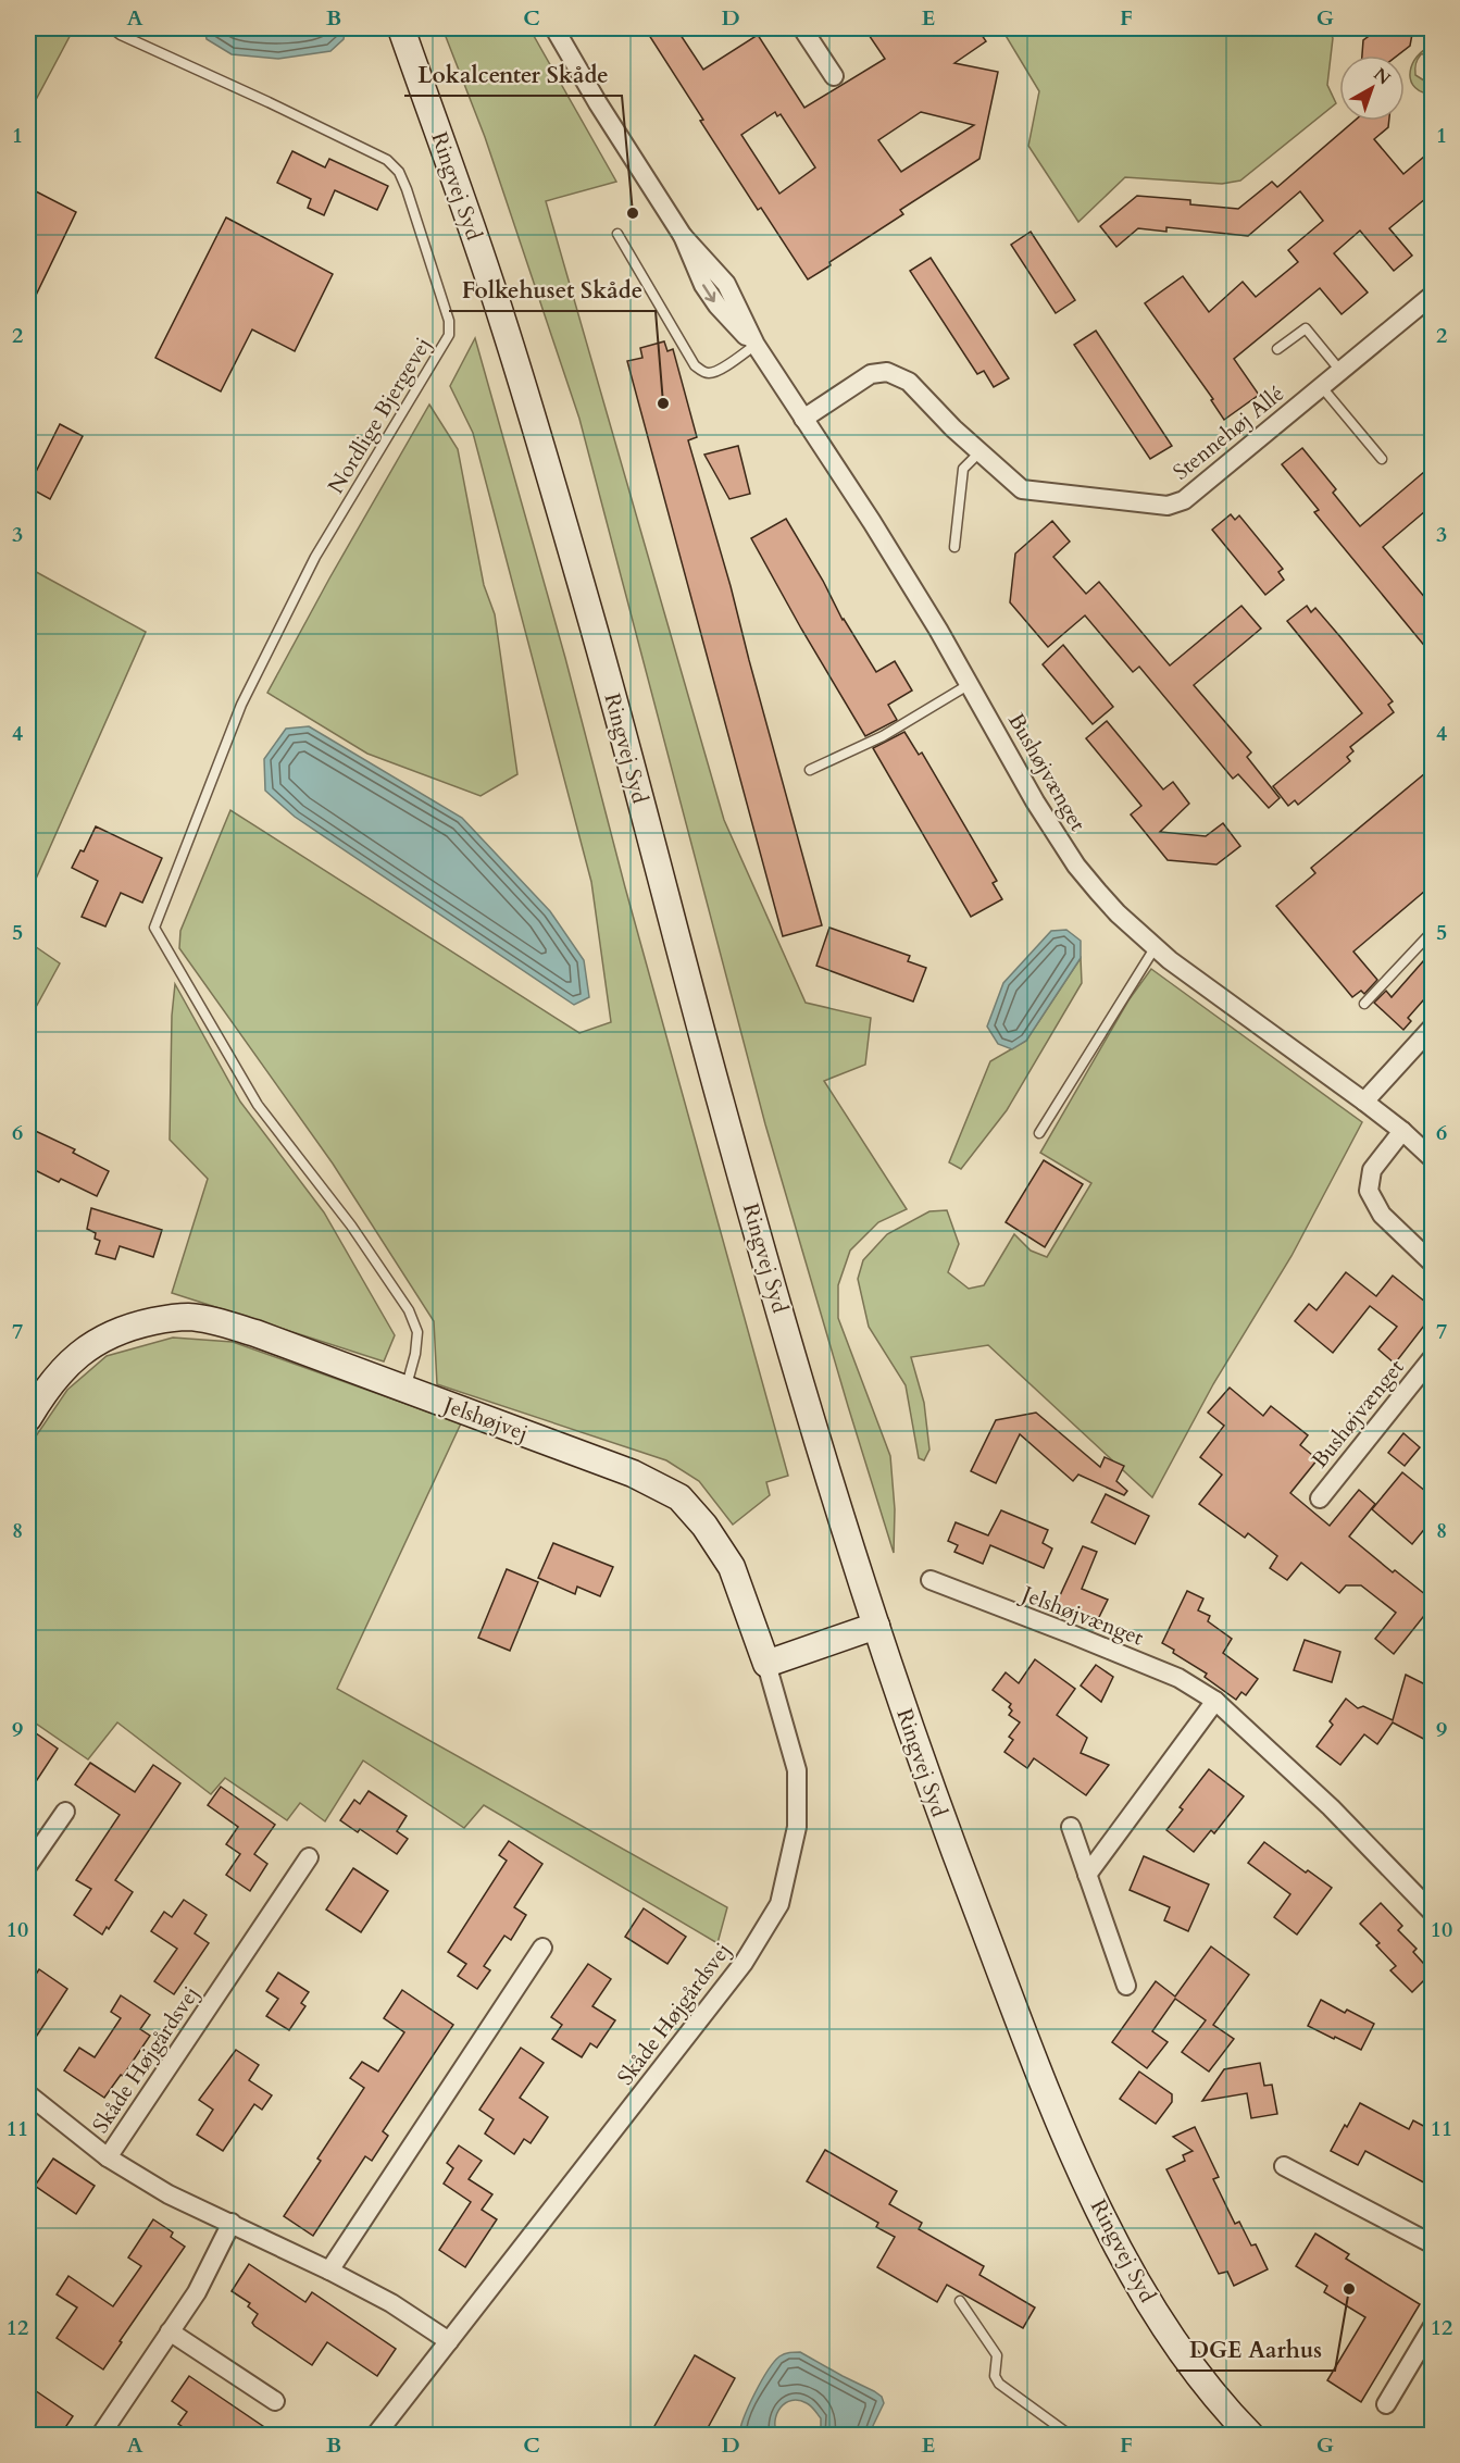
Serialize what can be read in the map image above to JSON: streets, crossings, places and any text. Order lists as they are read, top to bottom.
{
  "streets": {
    "main road": ["Ringvej Syd", "Jelshøjvej"],
    "street": [
      "Stennehøj Allé",
      "Bushøjvænget",
      "Jelshøjvænget",
      "Skåde Højgårdsvej"
    ],
    "lane": ["Nordlige Bjergevej"]
  },
  "crossings": [
    ["Nordlige Bjergevej", "Jelshøjvej"],
    ["Stennehøj Allé", "Bushøjvænget"],
    ["Jelshøjvej", "Skåde Højgårdsvej"]
  ],
  "places": ["Lokalcenter Skåde", "Folkehuset Skåde", "DGE Aarhus"],
  "north": "top right",
  "grid": {
    "columns": [
      "A",
      "B",
      "C",
      "D",
      "E",
      "F",
      "G"
    ],
    "rows": [
      "1",
      "2",
      "3",
      "4",
      "5",
      "6",
      "7",
      "8",
      "9",
      "10",
      "11",
      "12"
    ]
  }
}
